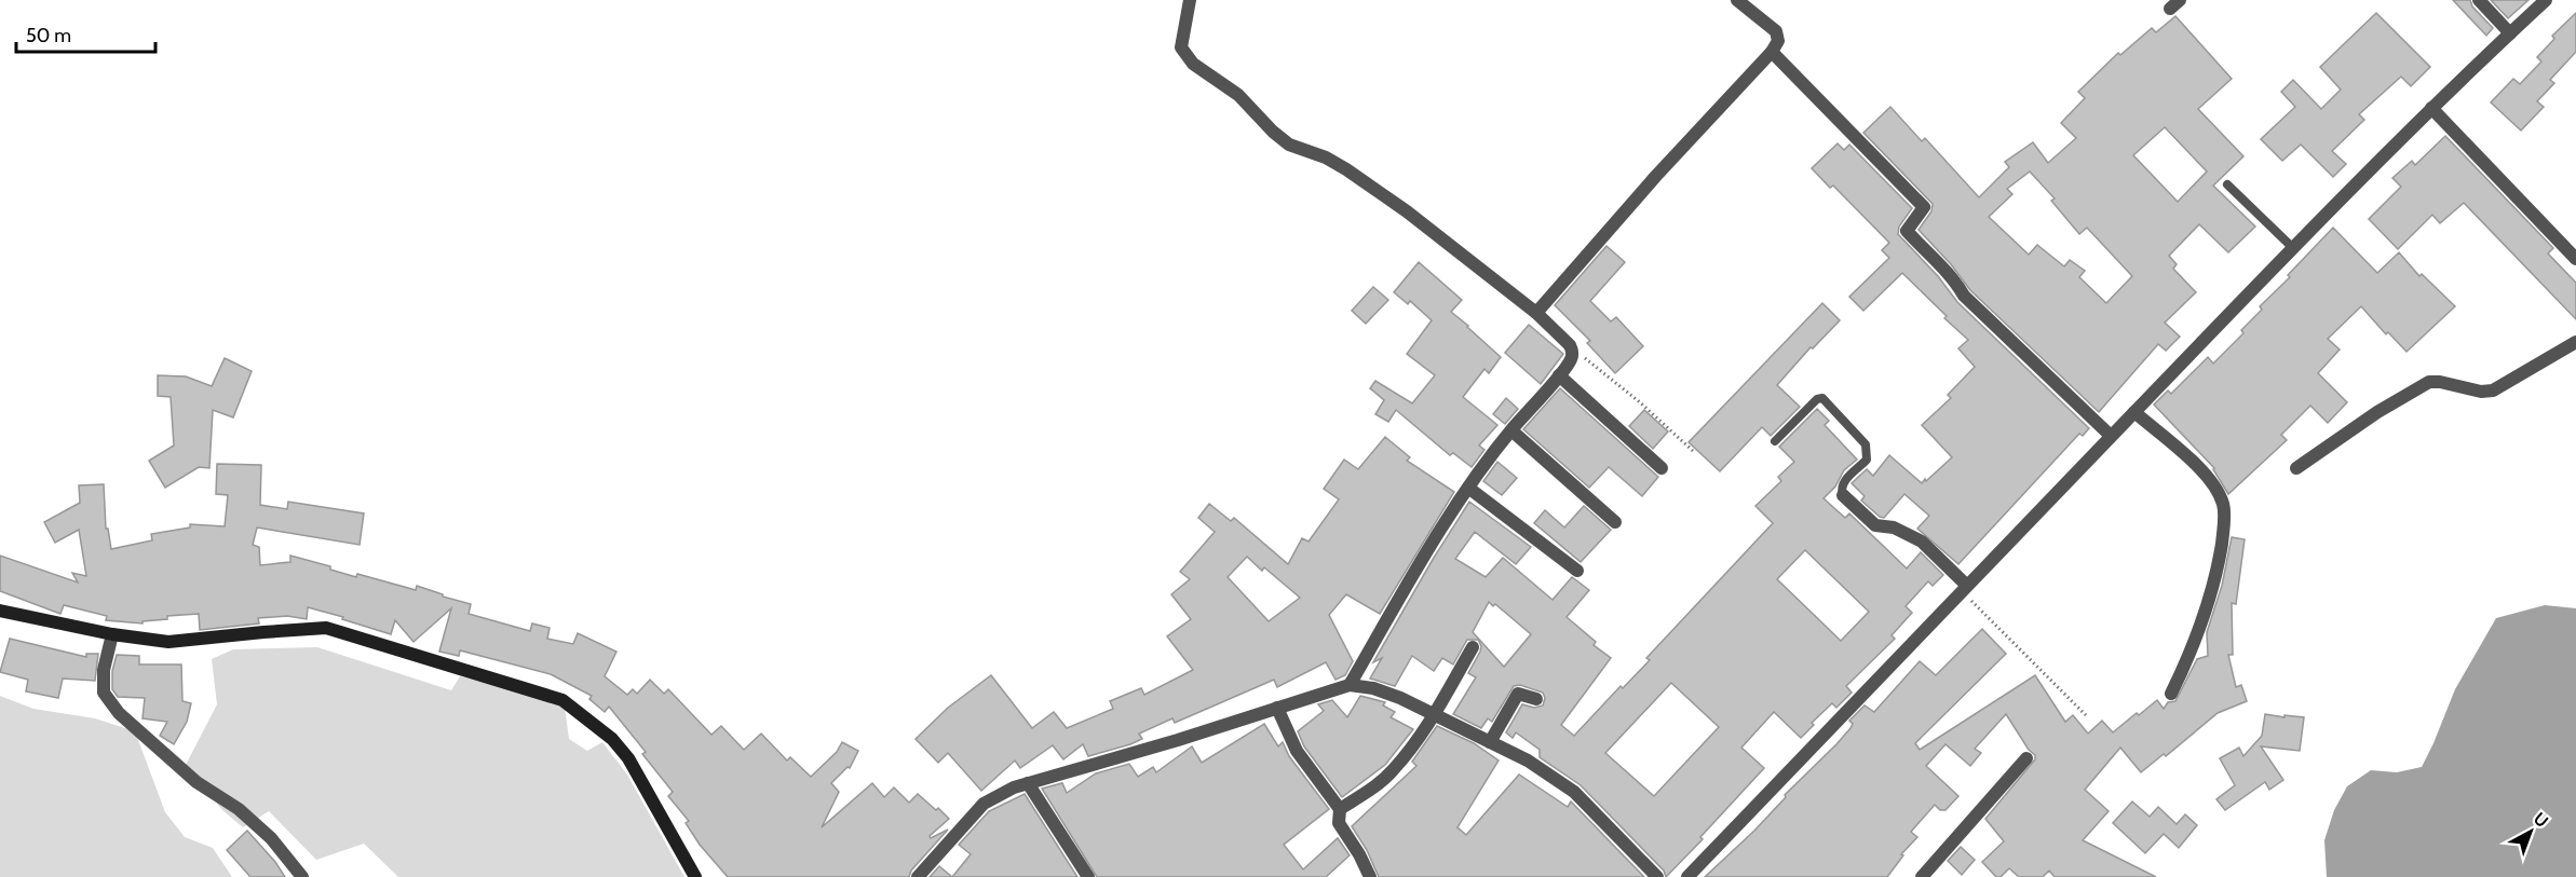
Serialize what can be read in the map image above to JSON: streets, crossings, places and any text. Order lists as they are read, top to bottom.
{
  "scale_bar": "50 m",
  "north": "top right"
}
